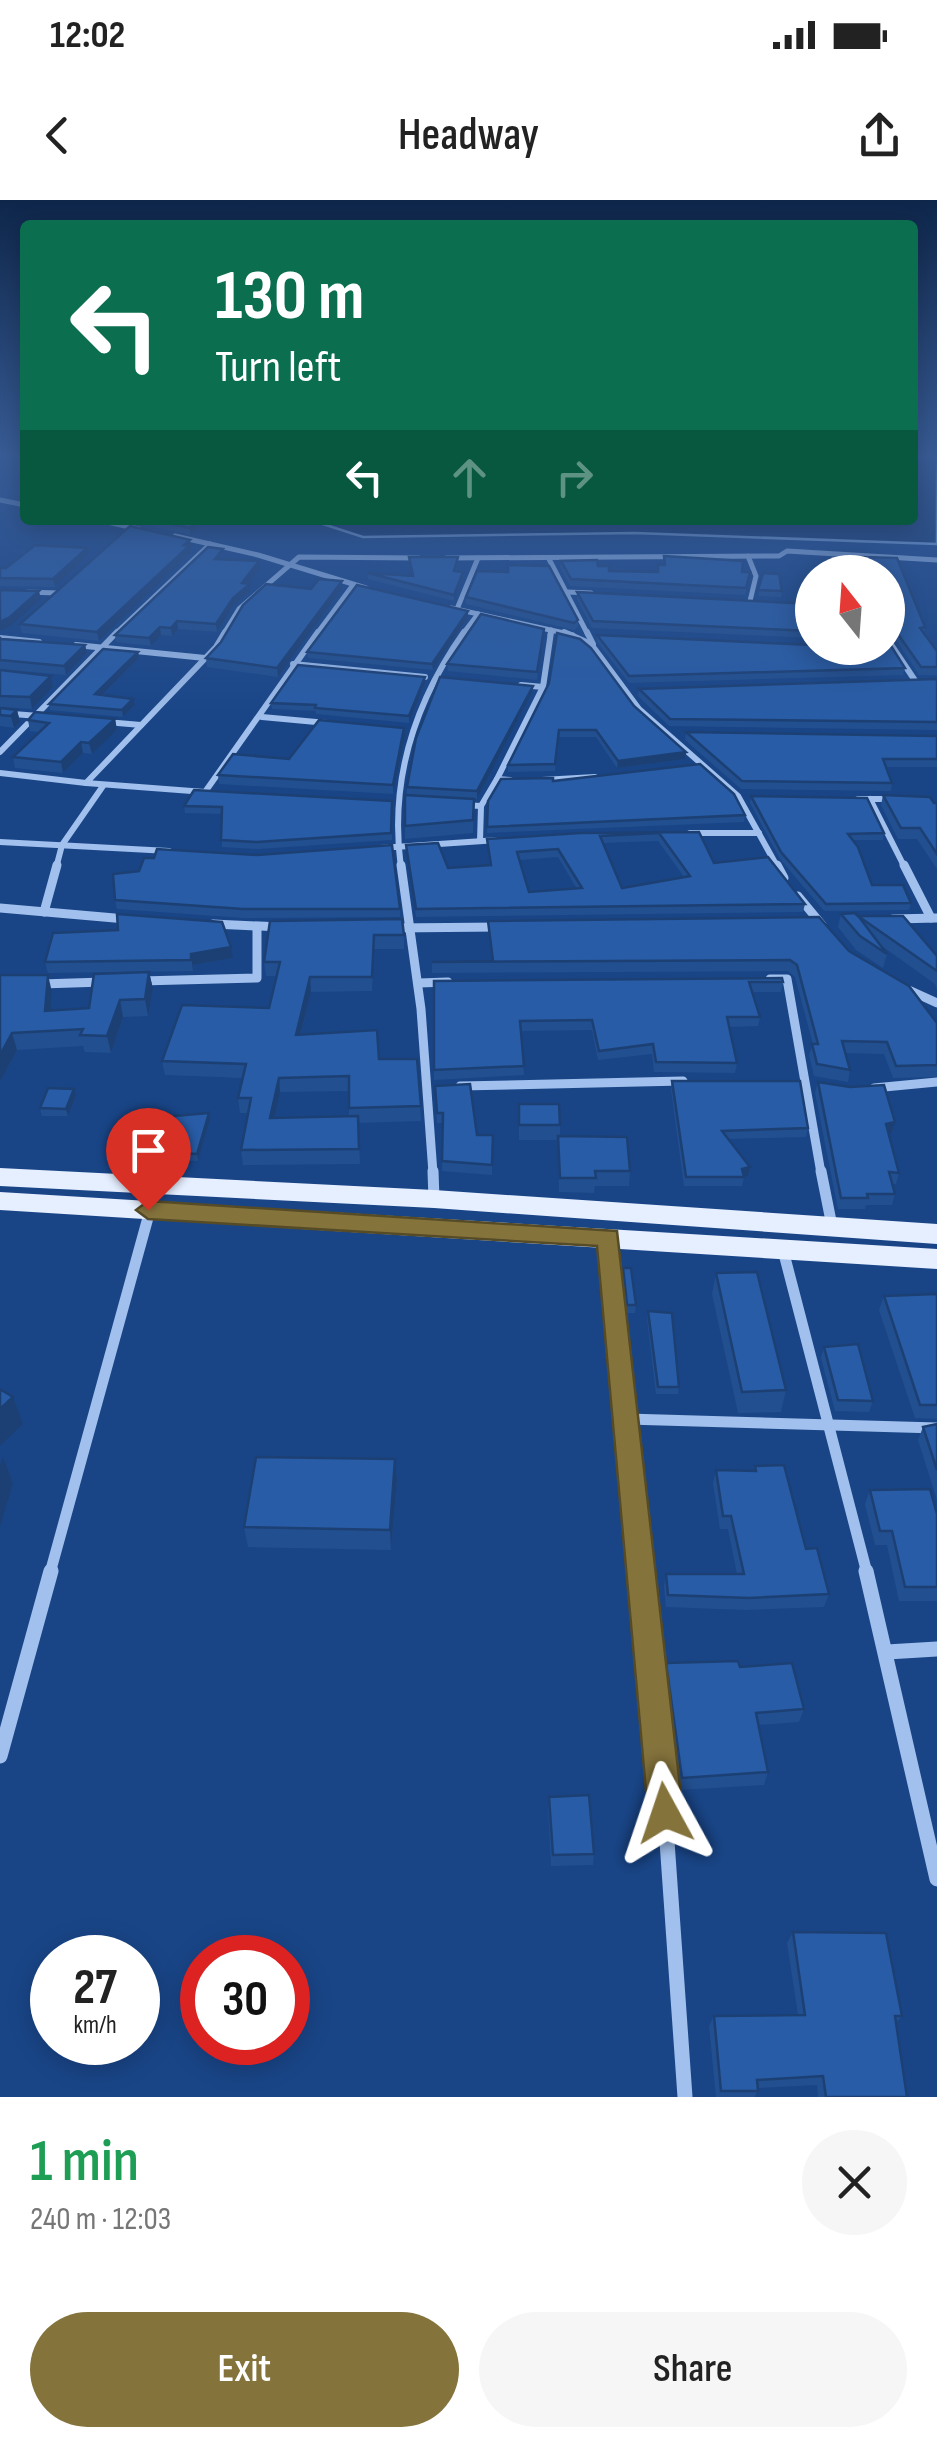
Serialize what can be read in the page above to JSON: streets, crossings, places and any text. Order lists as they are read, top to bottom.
{
  "north": "top",
  "page": {
    "status": "12:02",
    "header": "Headway",
    "turn": ["130 m", "Turn left"],
    "speed": "27 km/h",
    "limit": "30",
    "heading": ["1 min", "240 m · 12:03"],
    "buttons": ["Exit", "Share"]
  }
}
